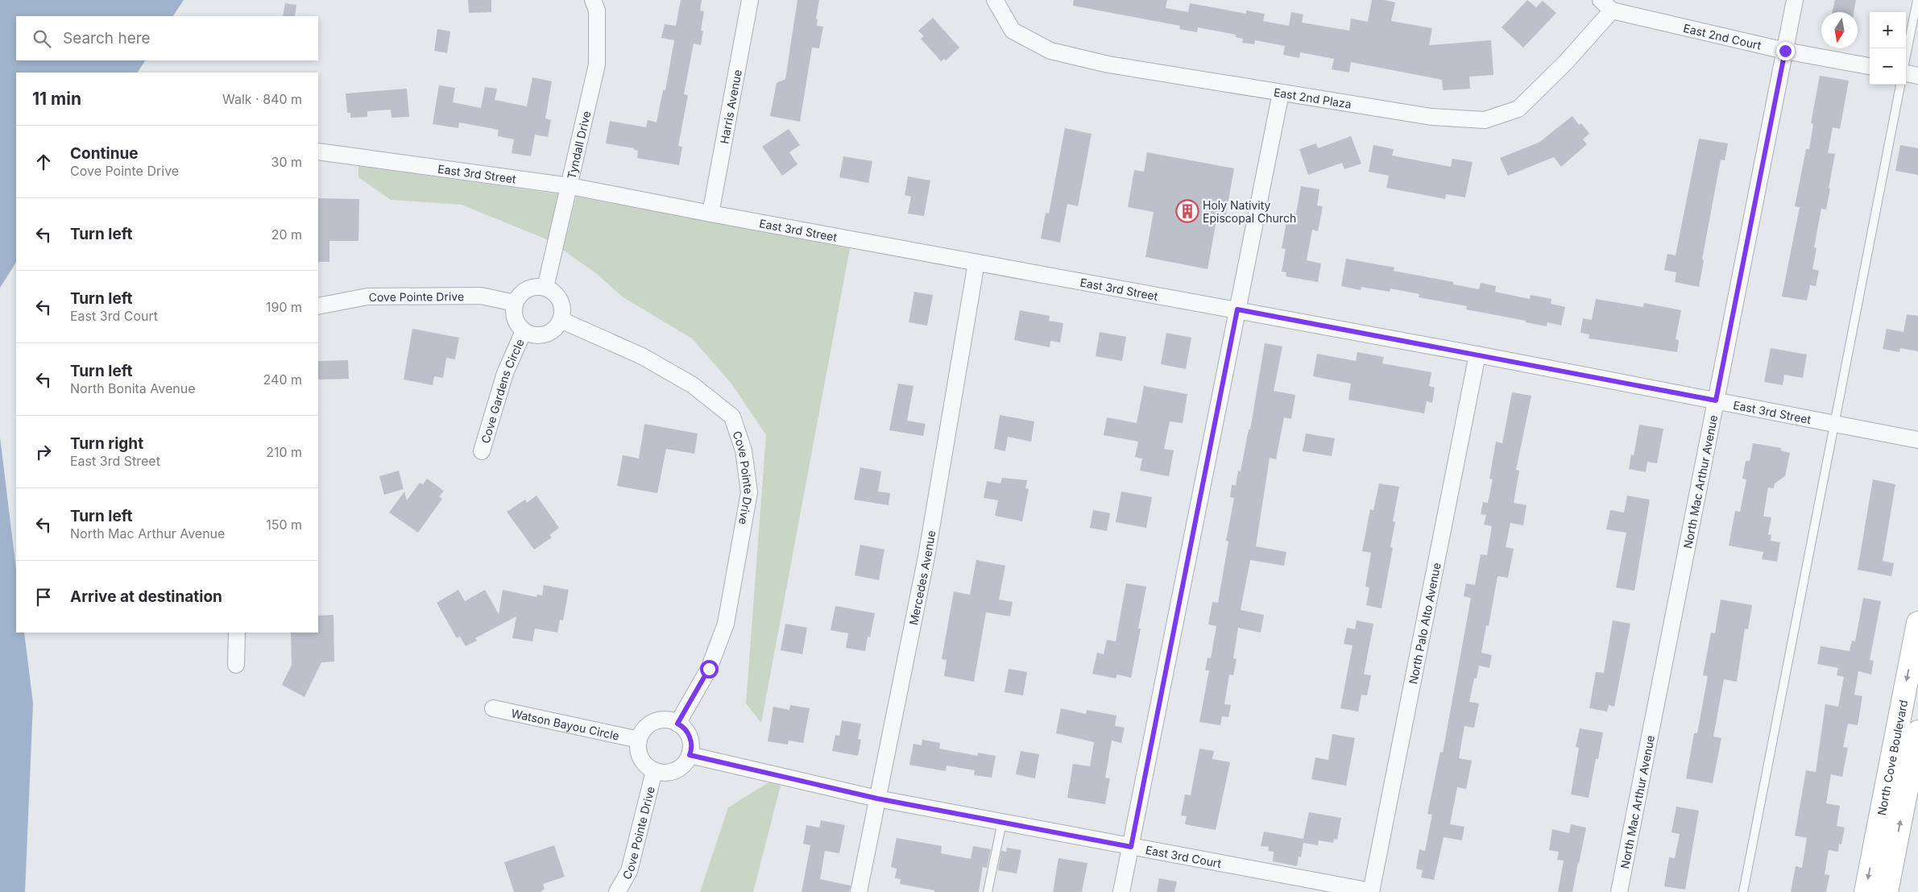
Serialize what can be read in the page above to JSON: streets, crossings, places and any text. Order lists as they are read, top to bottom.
{
  "streets": {
    "street": [
      "East 2nd Court",
      "East 2nd Plaza",
      "Harris Avenue",
      "Tyndall Drive",
      "East 3rd Street",
      "Cove Pointe Drive",
      "Cove Gardens Circle",
      "North Mac Arthur Avenue",
      "Mercedes Avenue",
      "North Palo Alto Avenue",
      "Watson Bayou Circle",
      "North Cove Boulevard",
      "East 3rd Court"
    ]
  },
  "crossings": [
    ["East 2nd Court", "East 2nd Plaza"],
    ["East 2nd Court", "North Mac Arthur Avenue"],
    ["Harris Avenue", "East 3rd Street"],
    ["Tyndall Drive", "East 3rd Street"],
    ["Tyndall Drive", "Cove Pointe Drive"],
    ["Tyndall Drive", "Cove Gardens Circle"],
    ["East 3rd Street", "North Mac Arthur Avenue"],
    ["East 3rd Street", "Mercedes Avenue"],
    ["East 3rd Street", "North Palo Alto Avenue"],
    ["Cove Pointe Drive", "Cove Gardens Circle"],
    ["Cove Pointe Drive", "Watson Bayou Circle"],
    ["Cove Pointe Drive", "East 3rd Court"],
    ["Mercedes Avenue", "East 3rd Court"],
    ["North Palo Alto Avenue", "East 3rd Court"],
    ["Watson Bayou Circle", "East 3rd Court"]
  ],
  "places": {
    "building": ["Holy Nativity Episcopal Church"]
  },
  "north": "bottom",
  "page": {
    "map_buttons": ["+", "−"],
    "search": "Search here",
    "heading": ["11 min", "Walk · 840 m"],
    "list": [
      ["Continue", "Cove Pointe Drive", "30 m"],
      ["Turn left", "20 m"],
      ["Turn left", "East 3rd Court", "190 m"],
      ["Turn left", "North Bonita Avenue", "240 m"],
      ["Turn right", "East 3rd Street", "210 m"],
      ["Turn left", "North Mac Arthur Avenue", "150 m"],
      "Arrive at destination"
    ]
  }
}
